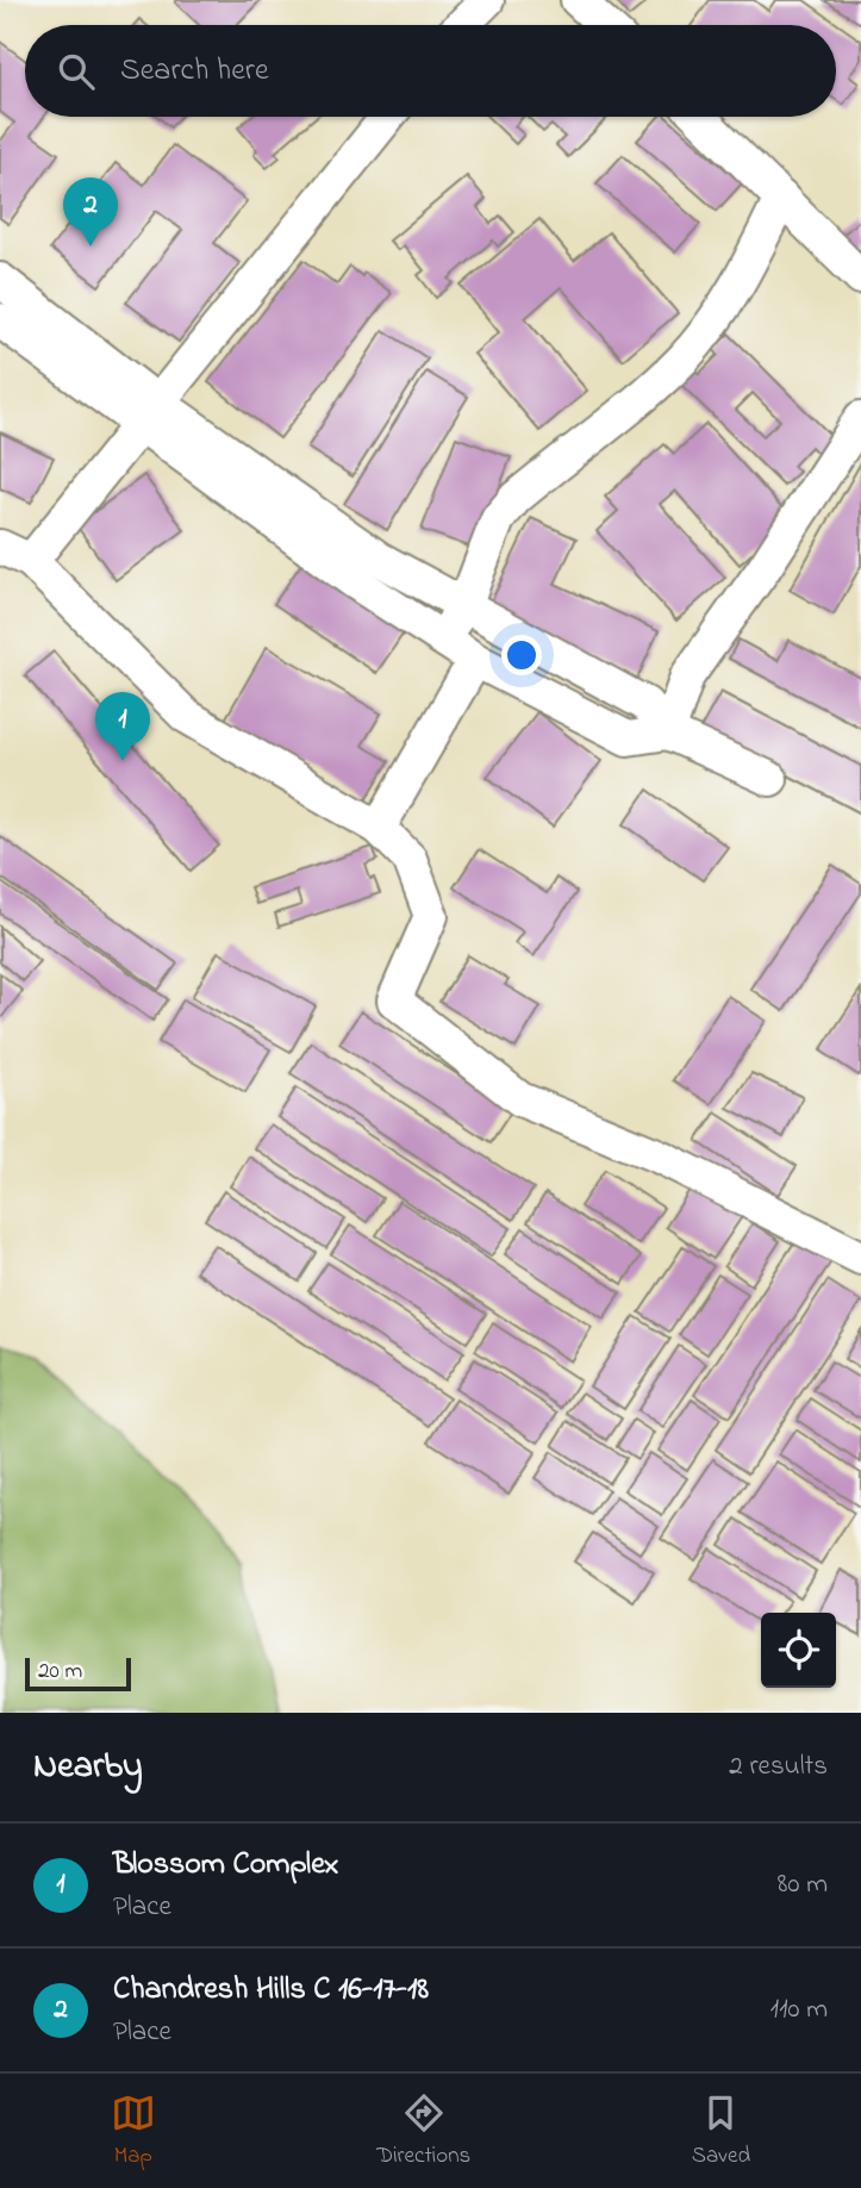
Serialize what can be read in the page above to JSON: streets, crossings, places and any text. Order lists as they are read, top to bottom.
{
  "scale_bar": "20 m",
  "page": {
    "search": "Search here",
    "pins": ["2", "1"],
    "scale": "20 m",
    "heading": ["Nearby", "2 results"],
    "list": [
      {
        "mark": "1",
        "name": "Blossom Complex",
        "note": "Place",
        "value": "80 m"
      },
      {
        "mark": "2",
        "name": "Chandresh Hills C 16-17-18",
        "note": "Place",
        "value": "110 m"
      }
    ],
    "nav": ["Map", "Directions", "Saved"]
  }
}
